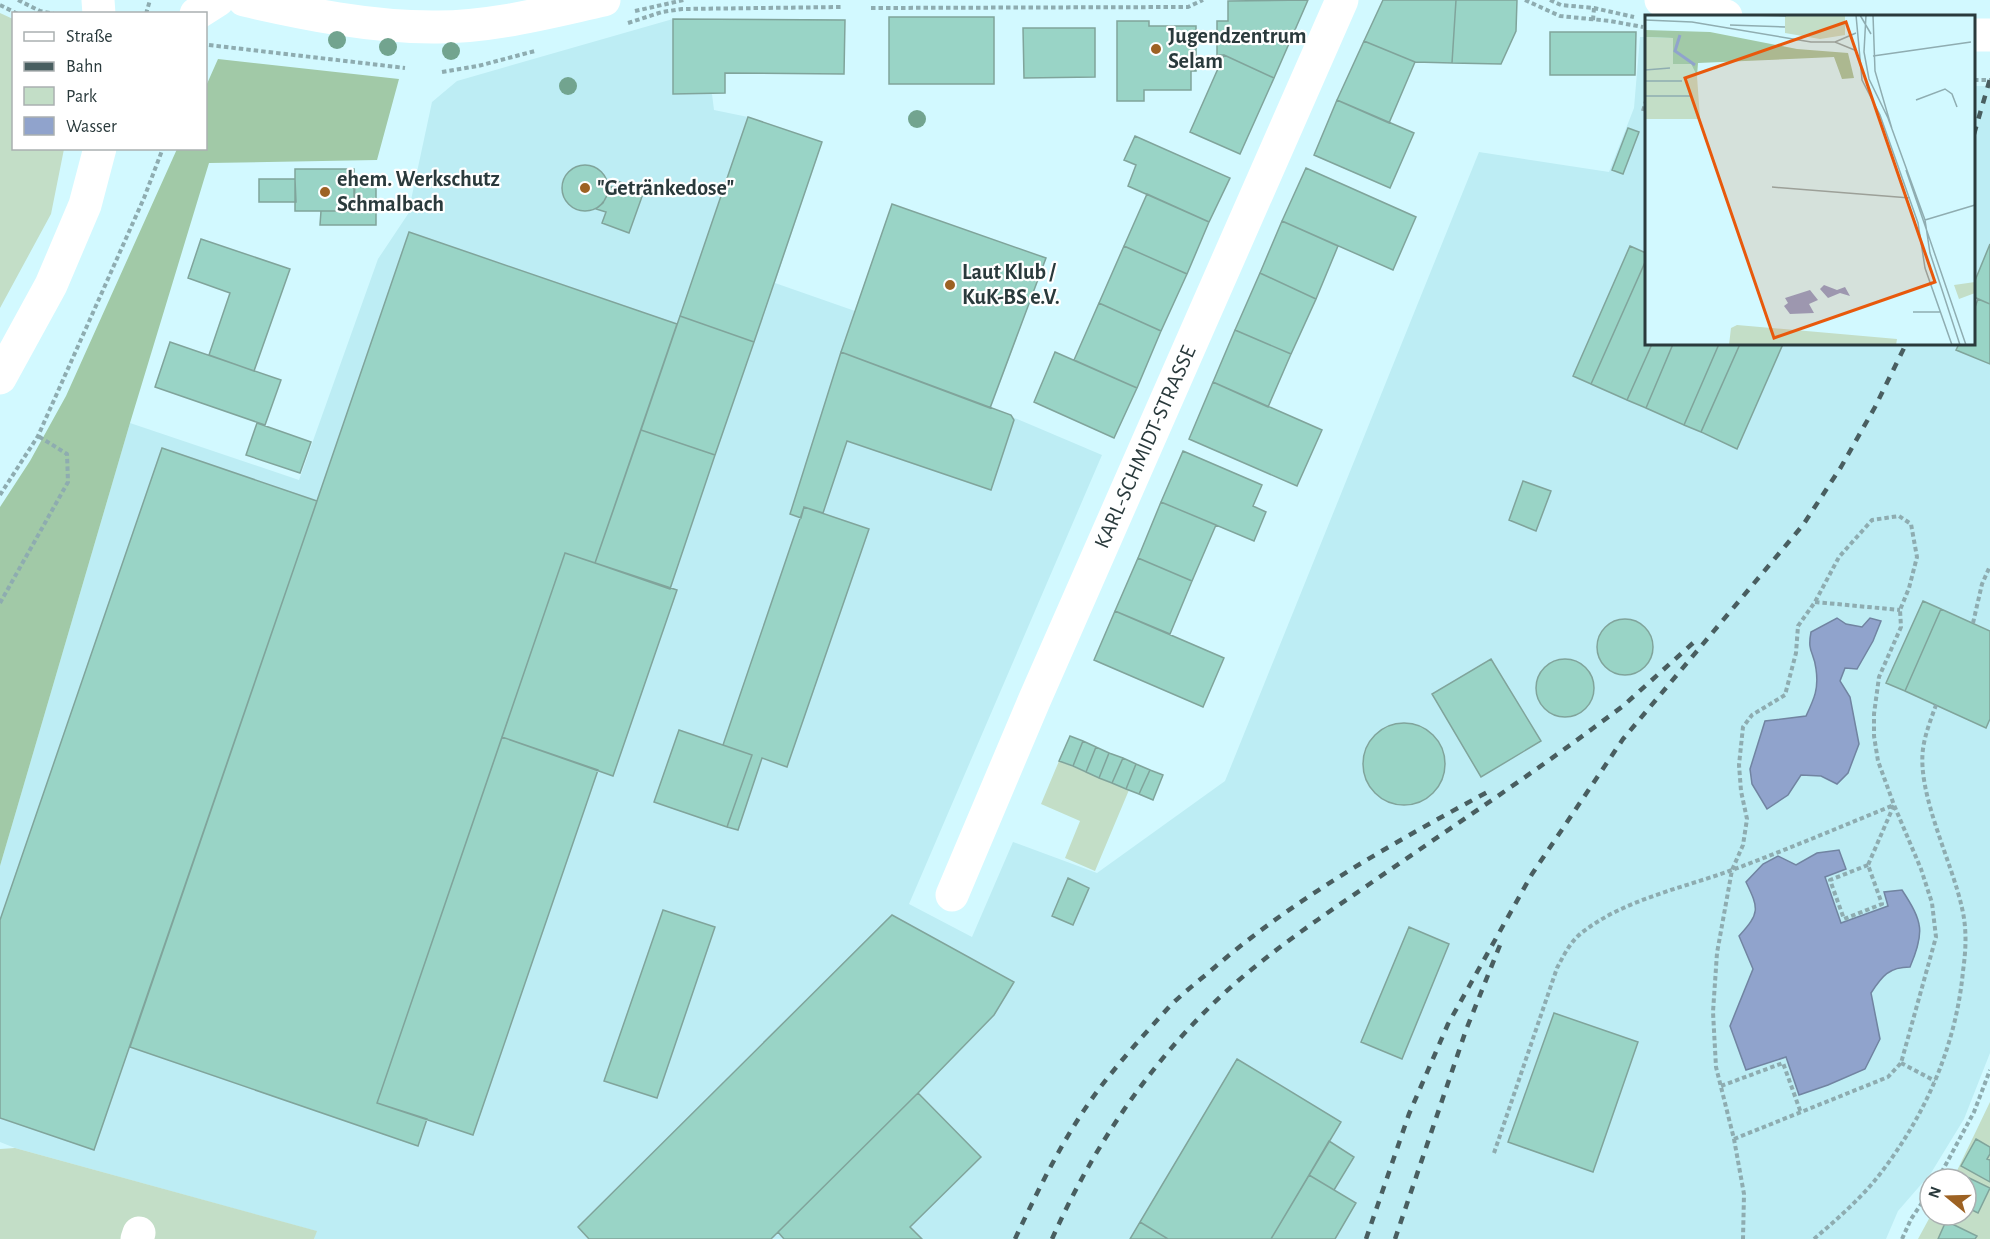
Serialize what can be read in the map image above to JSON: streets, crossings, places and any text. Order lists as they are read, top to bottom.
{
  "streets": {
    "main road": ["KARL-SCHMIDT-STRASSE"]
  },
  "places": [
    "Jugendzentrum Selam",
    "\"Getränkedose\"",
    "ehem. Werkschutz Schmalbach",
    "Laut Klub / KuK-BS e.V."
  ],
  "legend": [
    "Straße",
    "Bahn",
    "Park",
    "Wasser"
  ],
  "north": "left"
}
